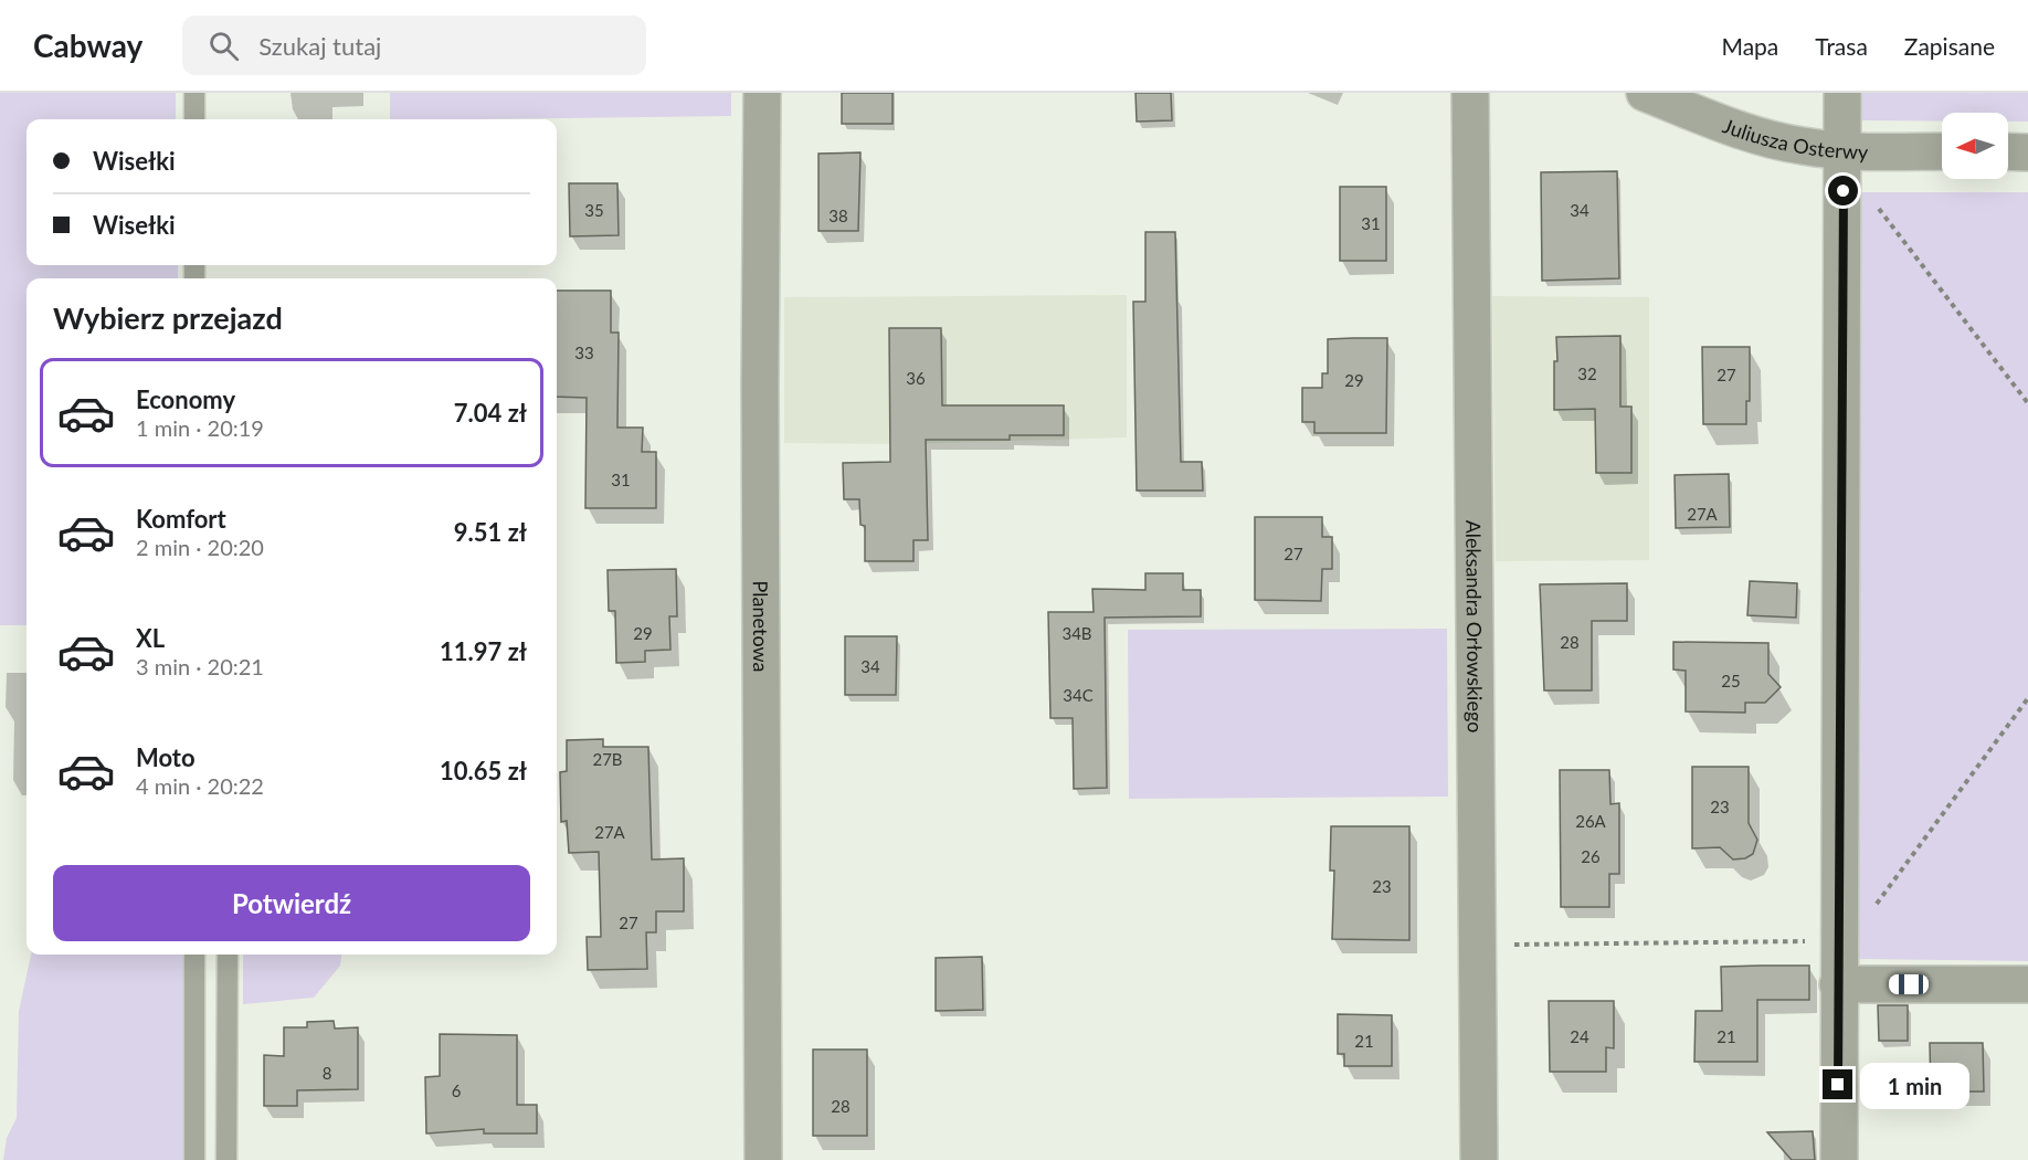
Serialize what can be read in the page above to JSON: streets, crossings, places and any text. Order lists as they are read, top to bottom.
{
  "streets": {
    "street": ["Juliusza Osterwy", "Planetowa", "Aleksandra Orłowskiego"]
  },
  "house_numbers": [
    "35",
    "34",
    "38",
    "31",
    "33",
    "32",
    "27",
    "36",
    "29",
    "31",
    "27A",
    "27",
    "29",
    "34B",
    "28",
    "34",
    "25",
    "34C",
    "27B",
    "23",
    "26A",
    "27A",
    "26",
    "23",
    "27",
    "24",
    "21",
    "21",
    "8",
    "6",
    "28"
  ],
  "north": "left",
  "page": {
    "header": "Cabway",
    "search": "Szukaj tutaj",
    "nav": ["Mapa", "Trasa", "Zapisane"],
    "banner": ["Wisełki", "Wisełki"],
    "heading": "Wybierz przejazd",
    "list": [
      {
        "name": "Economy",
        "note": "1 min · 20:19",
        "value": "7.04 zł"
      },
      {
        "name": "Komfort",
        "note": "2 min · 20:20",
        "value": "9.51 zł"
      },
      {
        "name": "XL",
        "note": "3 min · 20:21",
        "value": "11.97 zł"
      },
      {
        "name": "Moto",
        "note": "4 min · 20:22",
        "value": "10.65 zł"
      }
    ],
    "buttons": "Potwierdź",
    "bubble": "1 min"
  }
}
